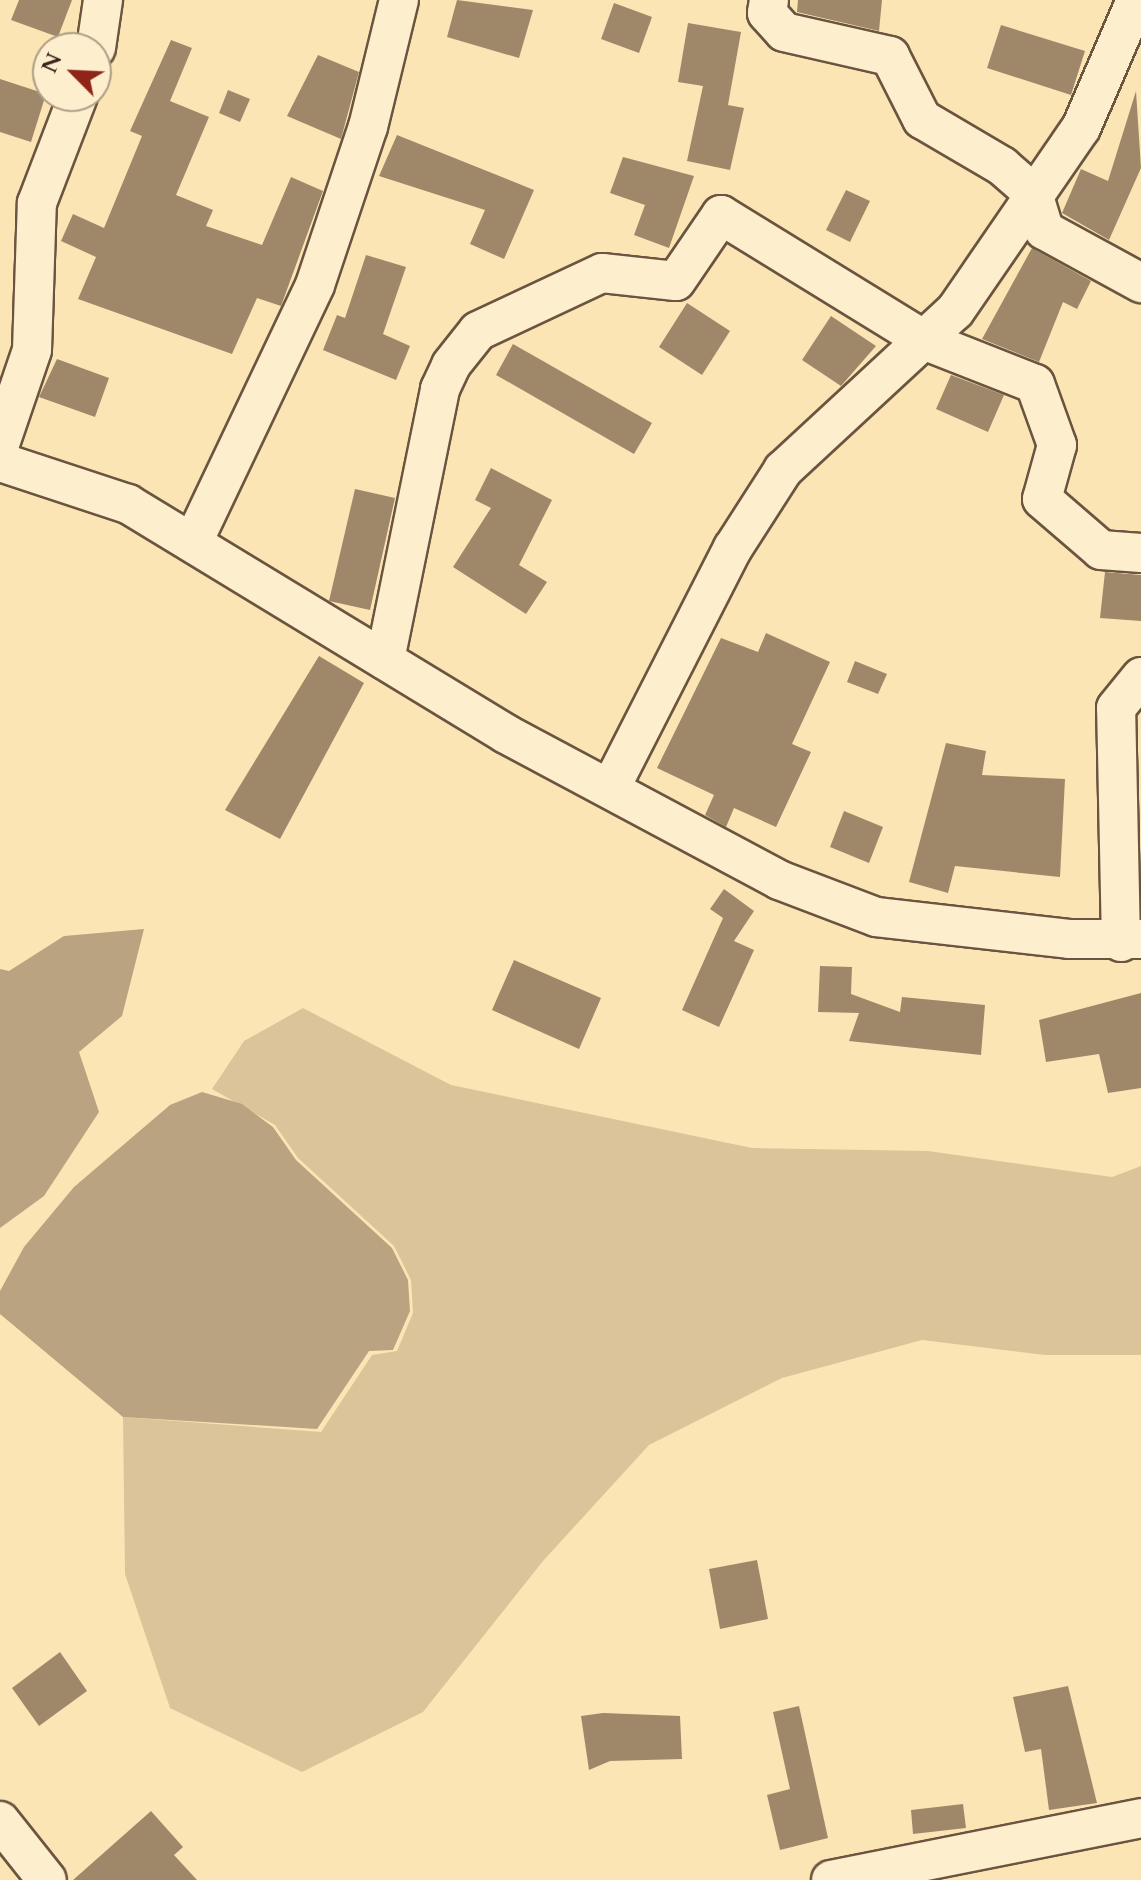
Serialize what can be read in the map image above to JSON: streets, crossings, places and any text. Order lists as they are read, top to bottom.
{
  "north": "top left"
}
